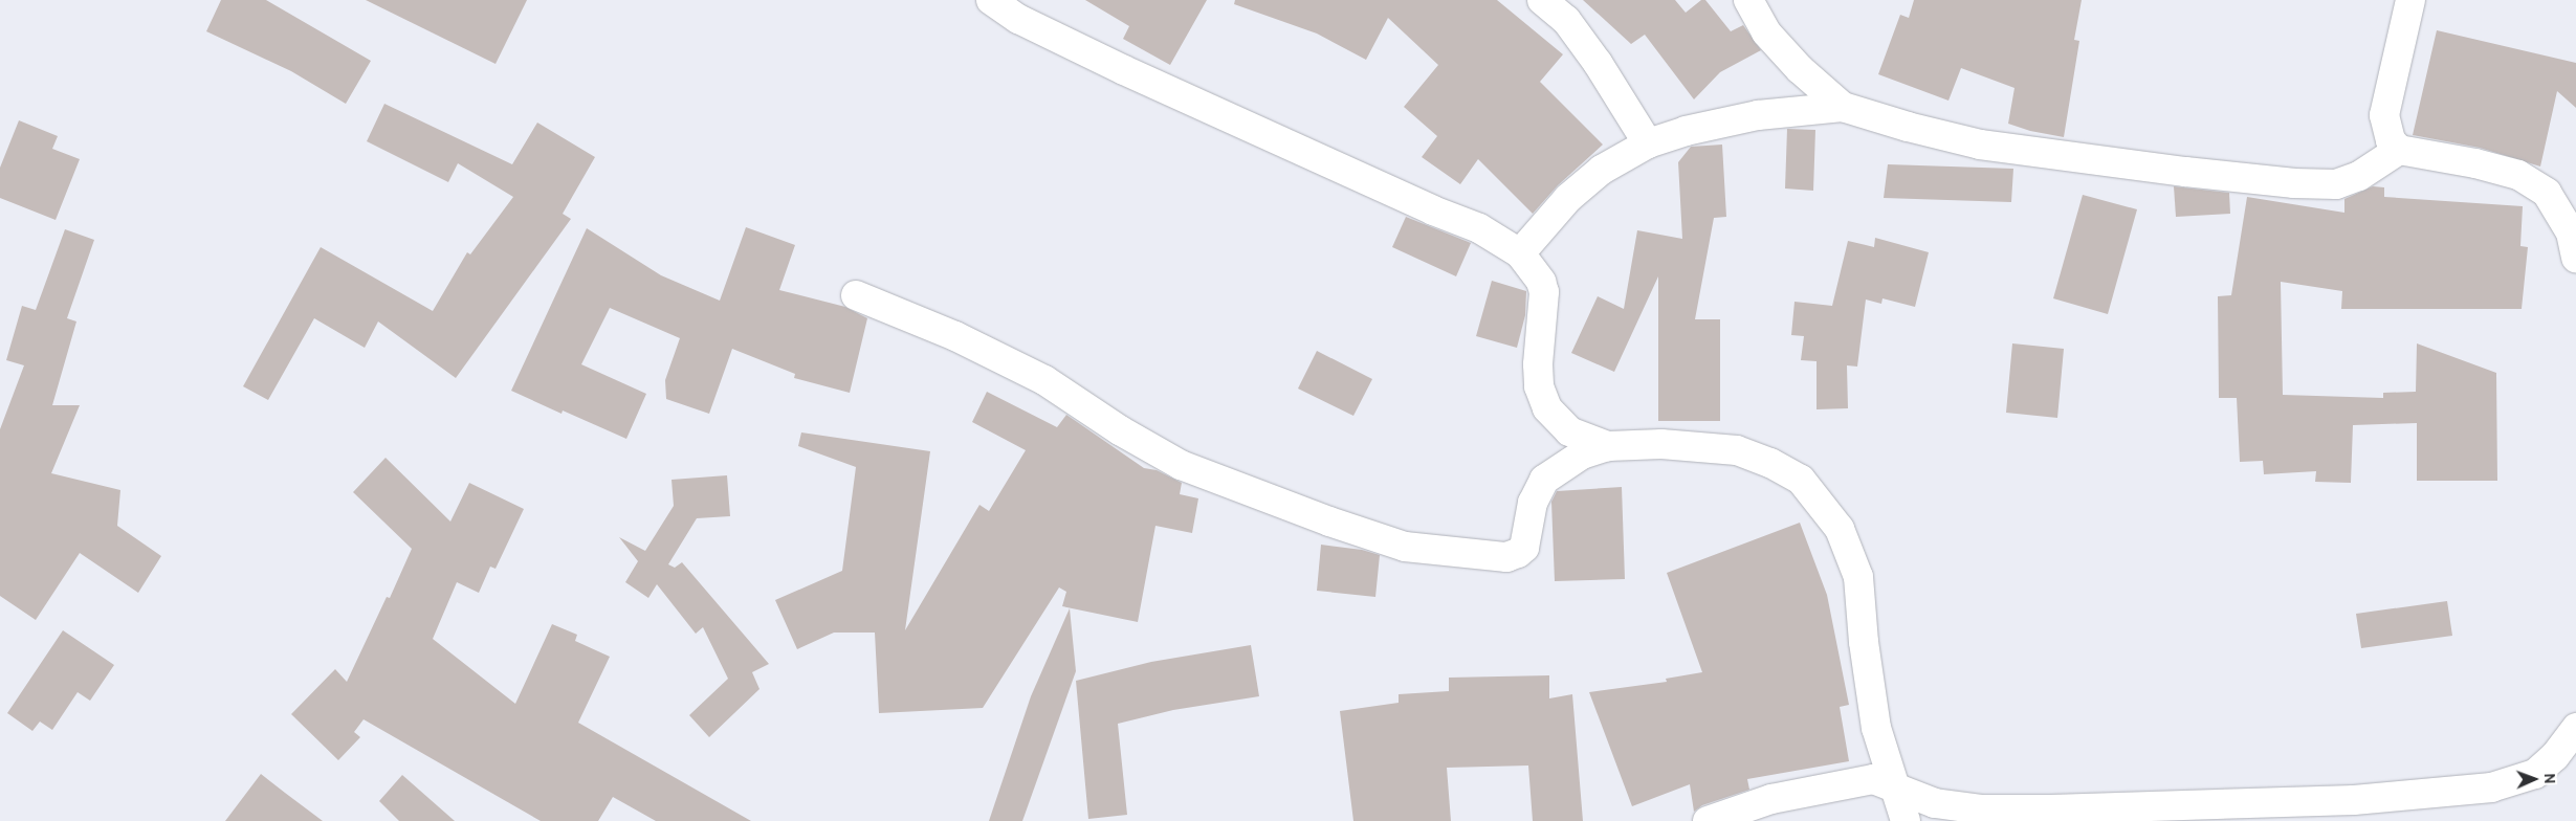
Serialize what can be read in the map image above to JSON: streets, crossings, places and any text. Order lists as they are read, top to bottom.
{
  "north": "right"
}
